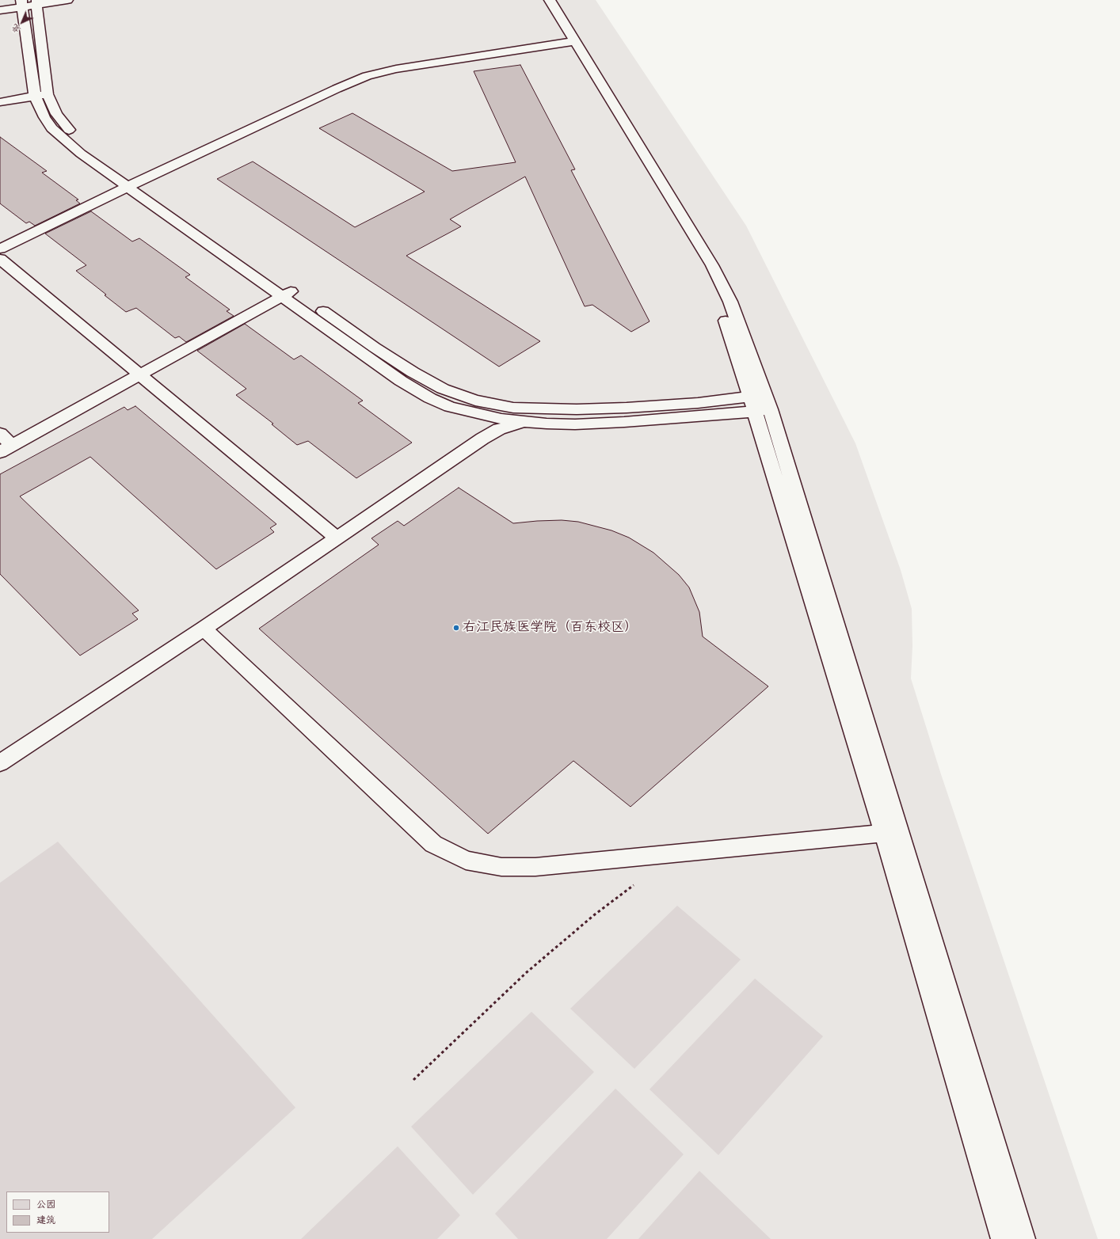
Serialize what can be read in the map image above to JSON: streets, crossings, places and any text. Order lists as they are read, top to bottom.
{
  "places": ["右江民族医学院（百东校区）"],
  "legend": ["公园", "建筑"],
  "north": "bottom left"
}
